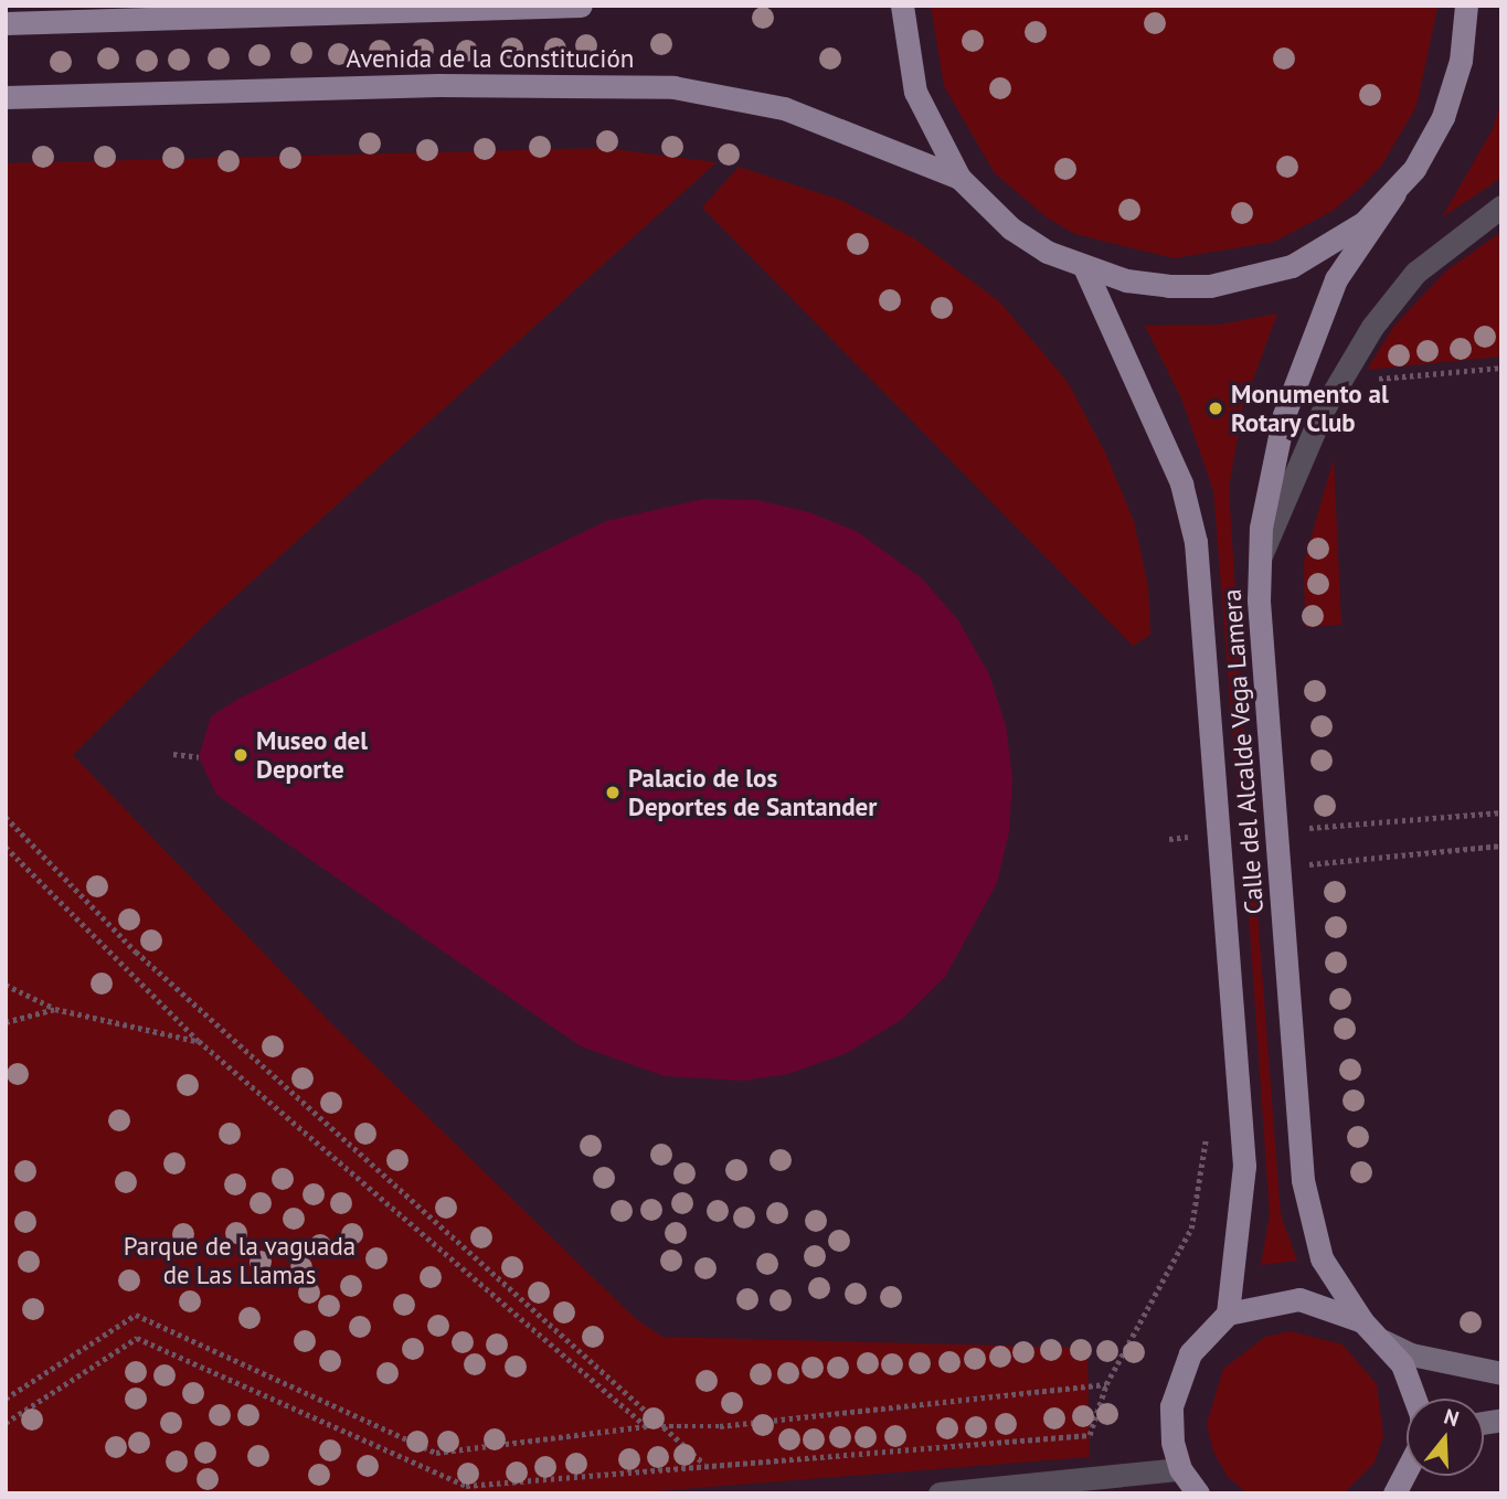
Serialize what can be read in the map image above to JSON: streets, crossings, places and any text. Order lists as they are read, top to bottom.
{
  "streets": {
    "main road": ["Avenida de la Constitución", "Calle del Alcalde Vega Lamera"]
  },
  "parks": ["Parque de la vaguada de Las Llamas"],
  "places": ["Monumento al Rotary Club", "Museo del Deporte", "Palacio de los Deportes de Santander"],
  "north": "top"
}
